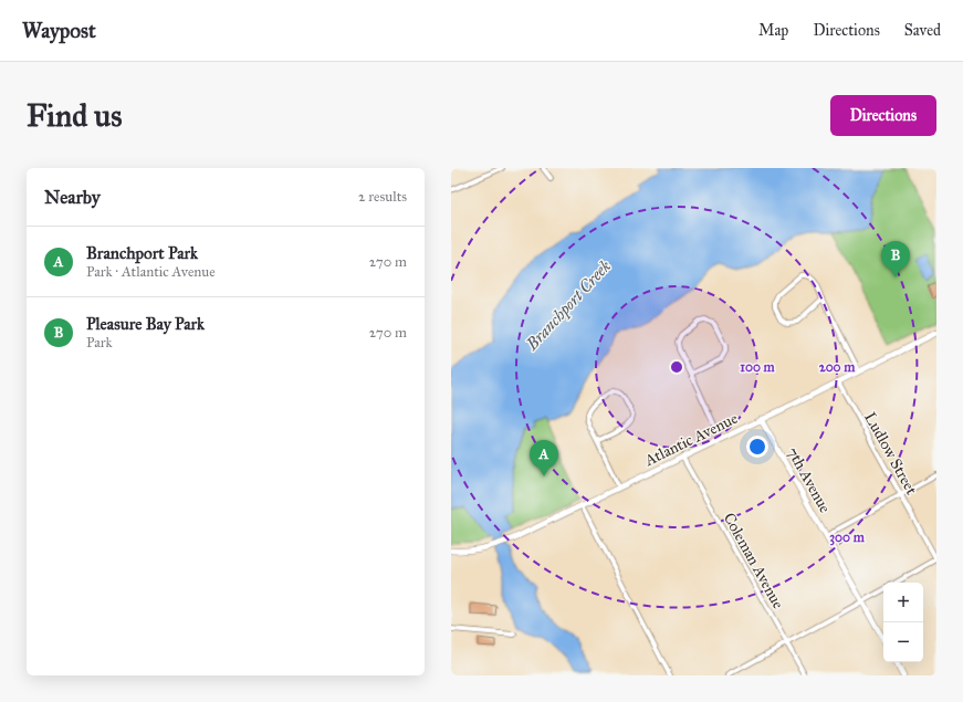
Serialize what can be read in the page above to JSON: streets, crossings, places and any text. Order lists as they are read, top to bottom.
{
  "streets": {
    "street": [
      "Atlantic Avenue",
      "Ludlow Street",
      "7th Avenue",
      "Coleman Avenue"
    ]
  },
  "crossings": [
    ["Atlantic Avenue", "Ludlow Street"],
    ["Atlantic Avenue", "7th Avenue"],
    ["Atlantic Avenue", "Coleman Avenue"]
  ],
  "water": ["Branchport Creek"],
  "page": {
    "header": "Waypost",
    "nav": ["Map", "Directions", "Saved"],
    "buttons": "Directions",
    "title": "Find us",
    "heading": ["Nearby", "2 results"],
    "list": [
      {
        "mark": "A",
        "name": "Branchport Park",
        "note": "Park · Atlantic Avenue",
        "value": "270 m"
      },
      {
        "mark": "B",
        "name": "Pleasure Bay Park",
        "note": "Park",
        "value": "270 m"
      }
    ],
    "pins": ["B", "A"],
    "map_buttons": ["+", "−"]
  },
  "rings": ["100 m", "200 m", "300 m"]
}
